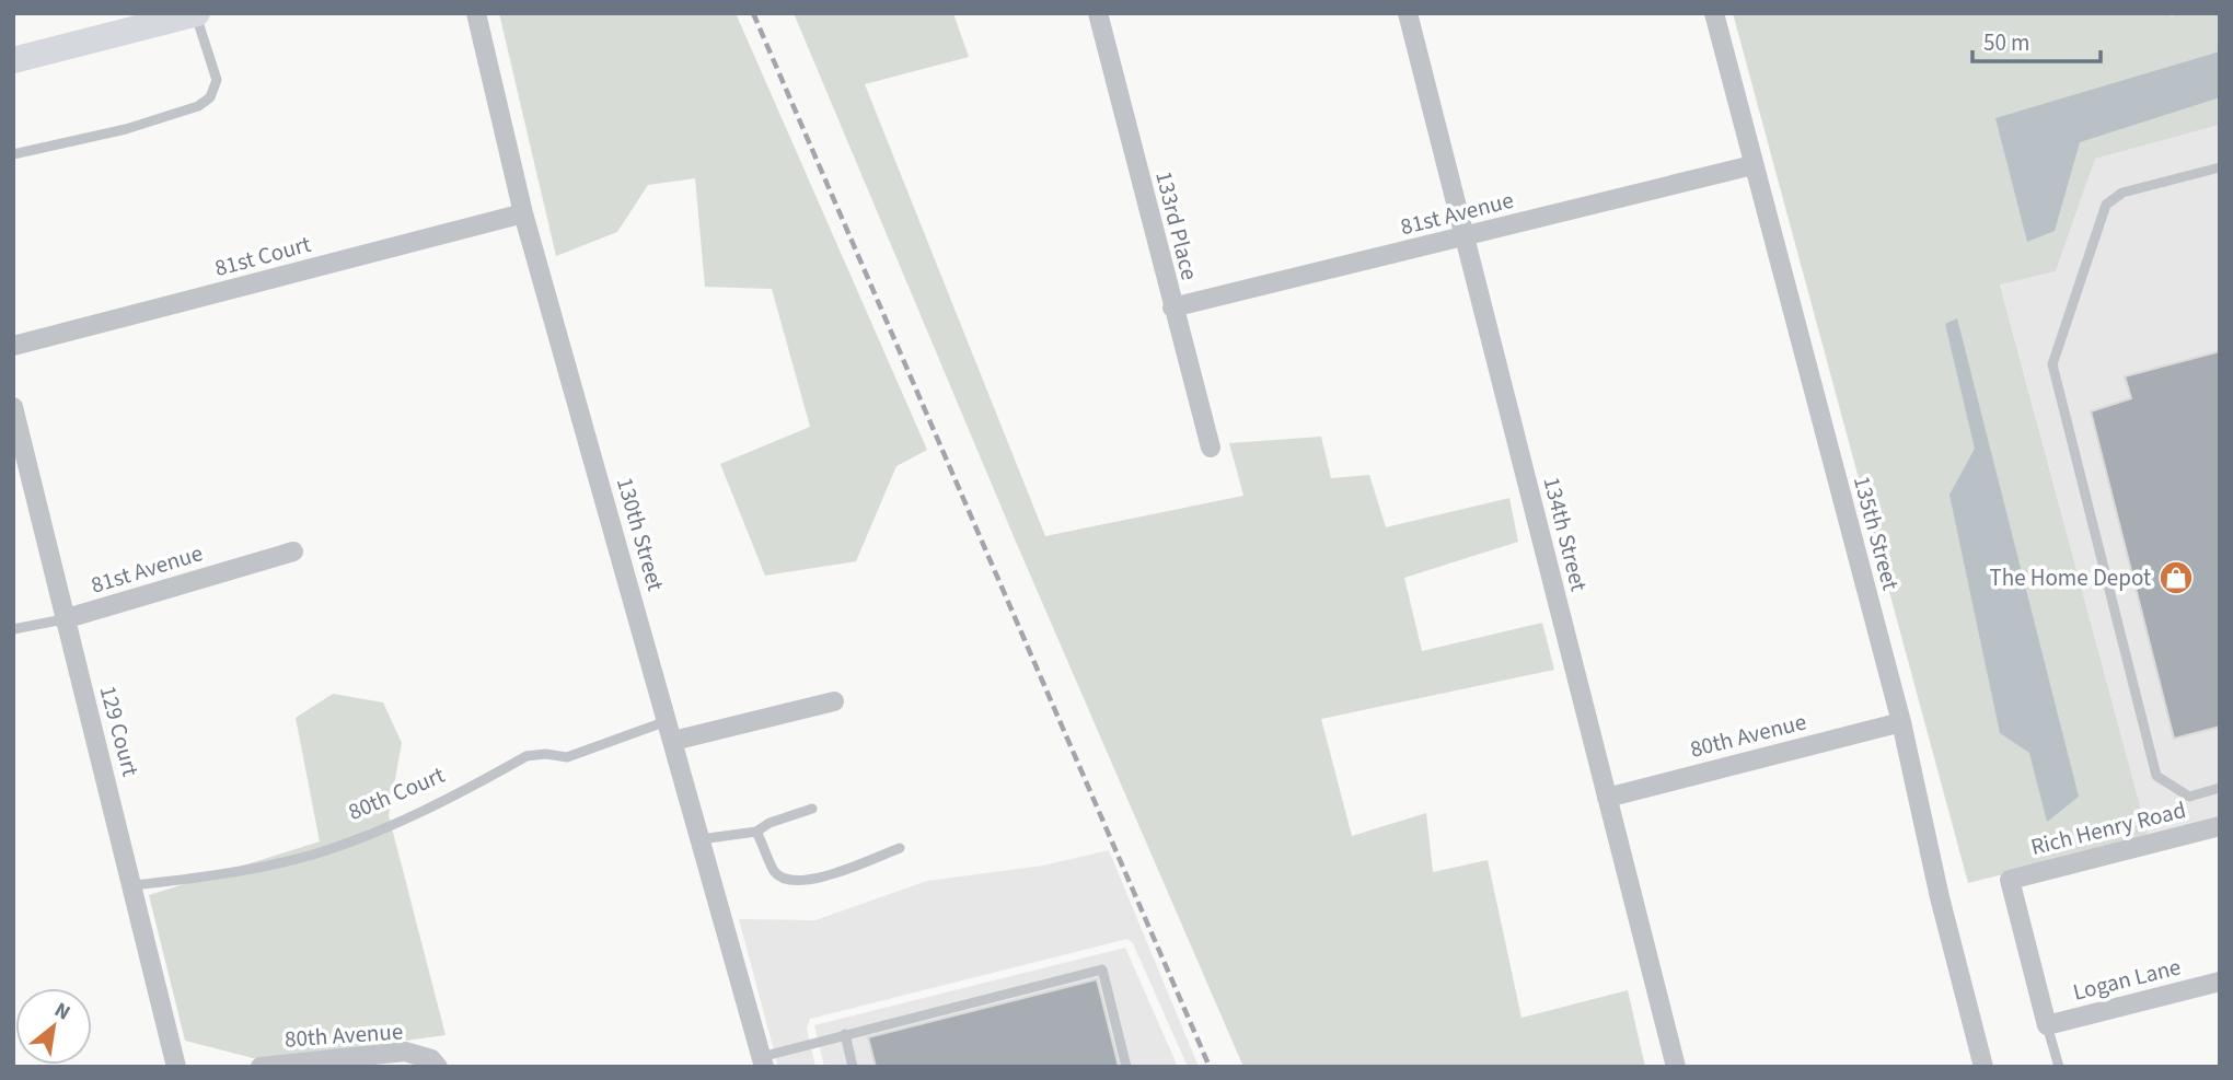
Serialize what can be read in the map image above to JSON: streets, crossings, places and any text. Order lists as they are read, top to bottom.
{
  "streets": {
    "street": [
      "81st Avenue",
      "133rd Place",
      "81st Court",
      "135th Street",
      "130th Street",
      "134th Street",
      "129 Court",
      "80th Avenue",
      "Rich Henry Road",
      "Logan Lane"
    ],
    "lane": ["80th Court"]
  },
  "crossings": [
    ["81st Avenue", "133rd Place"],
    ["81st Avenue", "135th Street"],
    ["81st Avenue", "134th Street"],
    ["81st Avenue", "129 Court"],
    ["81st Court", "130th Street"],
    ["135th Street", "80th Avenue"],
    ["130th Street", "80th Court"],
    ["134th Street", "80th Avenue"],
    ["129 Court", "80th Court"],
    ["Rich Henry Road", "Logan Lane"]
  ],
  "places": {
    "shop": ["The Home Depot"]
  },
  "scale_bar": "50 m",
  "north": "top right"
}
